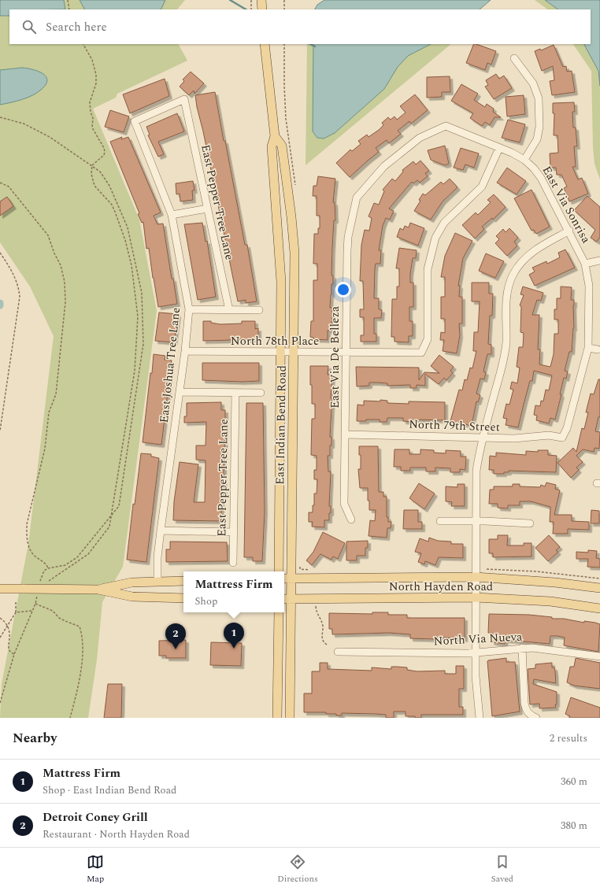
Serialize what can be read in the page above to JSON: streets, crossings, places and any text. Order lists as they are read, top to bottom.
{
  "streets": {
    "main road": ["East Indian Bend Road", "North Hayden Road"],
    "street": [
      "East Pepper Tree Lane",
      "East Via Sonrisa",
      "North 78th Place",
      "East Via De Belleza",
      "East Joshua Tree Lane",
      "North 79th Street",
      "North Via Nueva"
    ]
  },
  "crossings": [
    ["East Pepper Tree Lane", "East Joshua Tree Lane"],
    ["East Via Sonrisa", "North 78th Place"],
    ["East Via Sonrisa", "North 79th Street"],
    ["North 78th Place", "East Via De Belleza"],
    ["North 78th Place", "East Joshua Tree Lane"],
    ["North 78th Place", "East Indian Bend Road"],
    ["East Via De Belleza", "North 79th Street"],
    ["East Indian Bend Road", "North Hayden Road"]
  ],
  "page": {
    "search": "Search here",
    "popup": ["Mattress Firm", "Shop"],
    "pins": ["1", "2"],
    "heading": ["Nearby", "2 results"],
    "list": [
      {
        "mark": "1",
        "name": "Mattress Firm",
        "note": "Shop · East Indian Bend Road",
        "value": "360 m"
      },
      {
        "mark": "2",
        "name": "Detroit Coney Grill",
        "note": "Restaurant · North Hayden Road",
        "value": "380 m"
      }
    ],
    "nav": ["Map", "Directions", "Saved"]
  }
}
